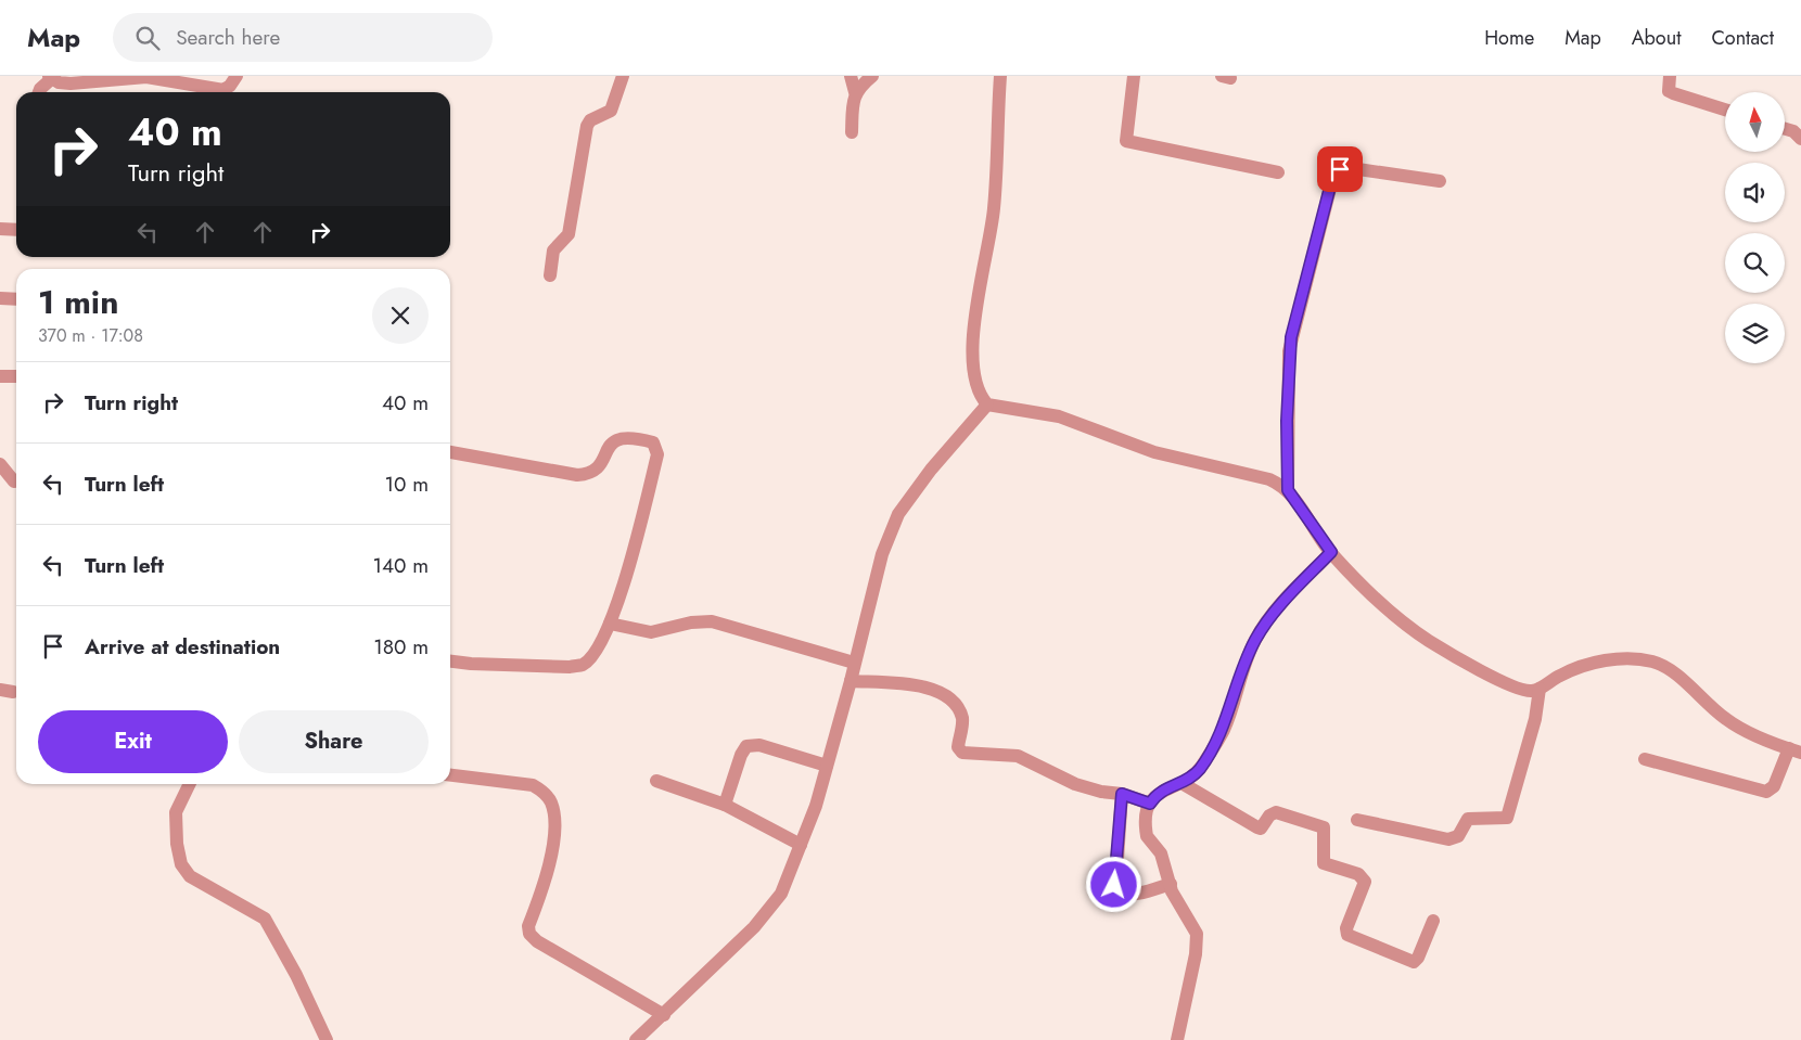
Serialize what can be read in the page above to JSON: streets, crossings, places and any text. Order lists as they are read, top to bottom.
{
  "north": "top",
  "page": {
    "header": "Map",
    "search": "Search here",
    "nav": [
      "Home",
      "Map",
      "About",
      "Contact"
    ],
    "turn": ["40 m", "Turn right"],
    "heading": ["1 min", "370 m · 17:08"],
    "list": [
      {
        "name": "Turn right",
        "value": "40 m"
      },
      {
        "name": "Turn left",
        "value": "10 m"
      },
      {
        "name": "Turn left",
        "value": "140 m"
      },
      {
        "name": "Arrive at destination",
        "value": "180 m"
      }
    ],
    "buttons": ["Exit", "Share"]
  }
}
